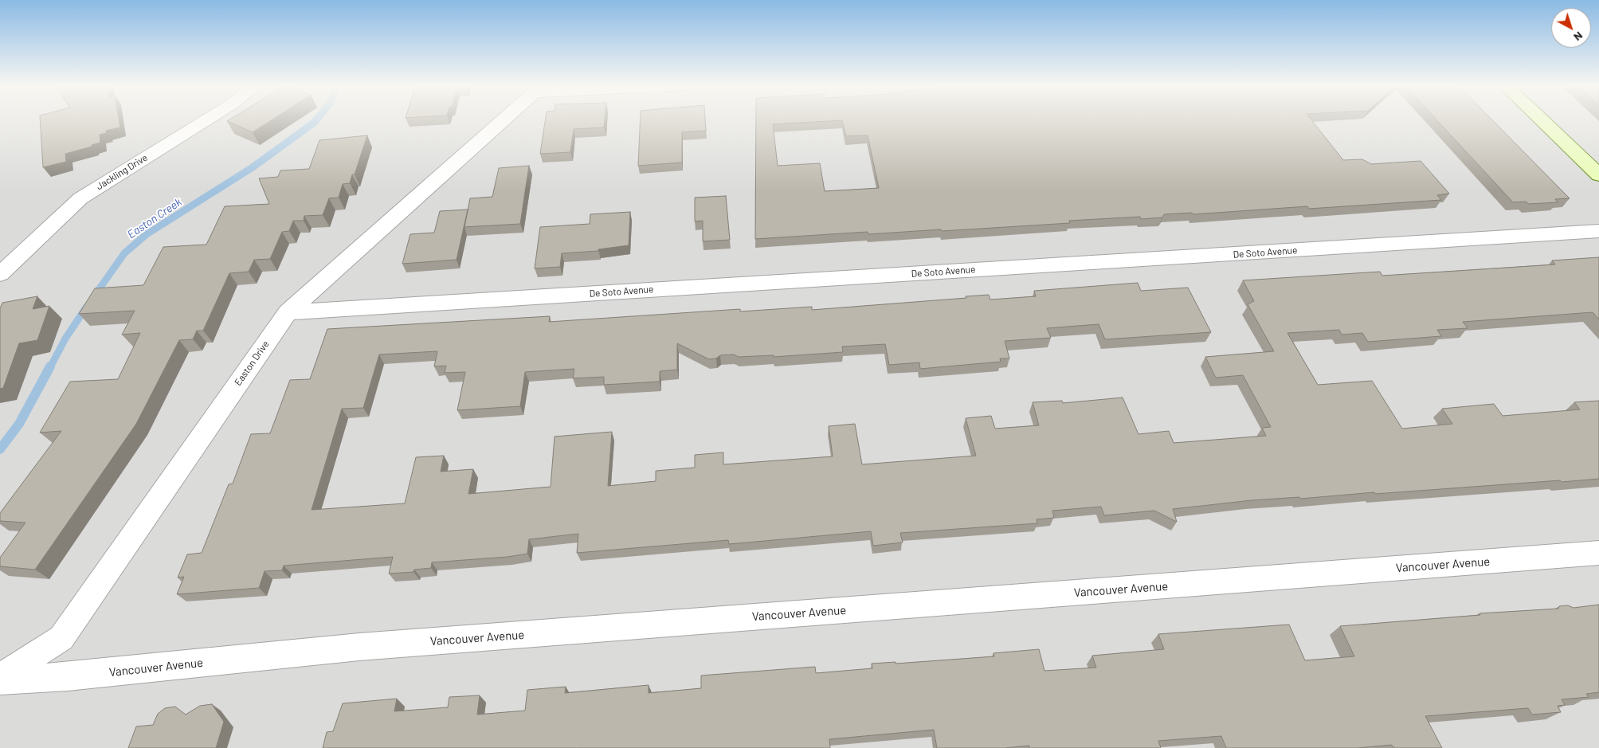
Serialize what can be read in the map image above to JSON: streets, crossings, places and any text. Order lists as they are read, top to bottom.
{
  "streets": {
    "street": [
      "Jackling Drive",
      "De Soto Avenue",
      "Easton Drive",
      "Vancouver Avenue"
    ]
  },
  "crossings": [
    ["De Soto Avenue", "Easton Drive"],
    ["Easton Drive", "Vancouver Avenue"]
  ],
  "water": ["Easton Creek"],
  "north": "bottom right"
}
